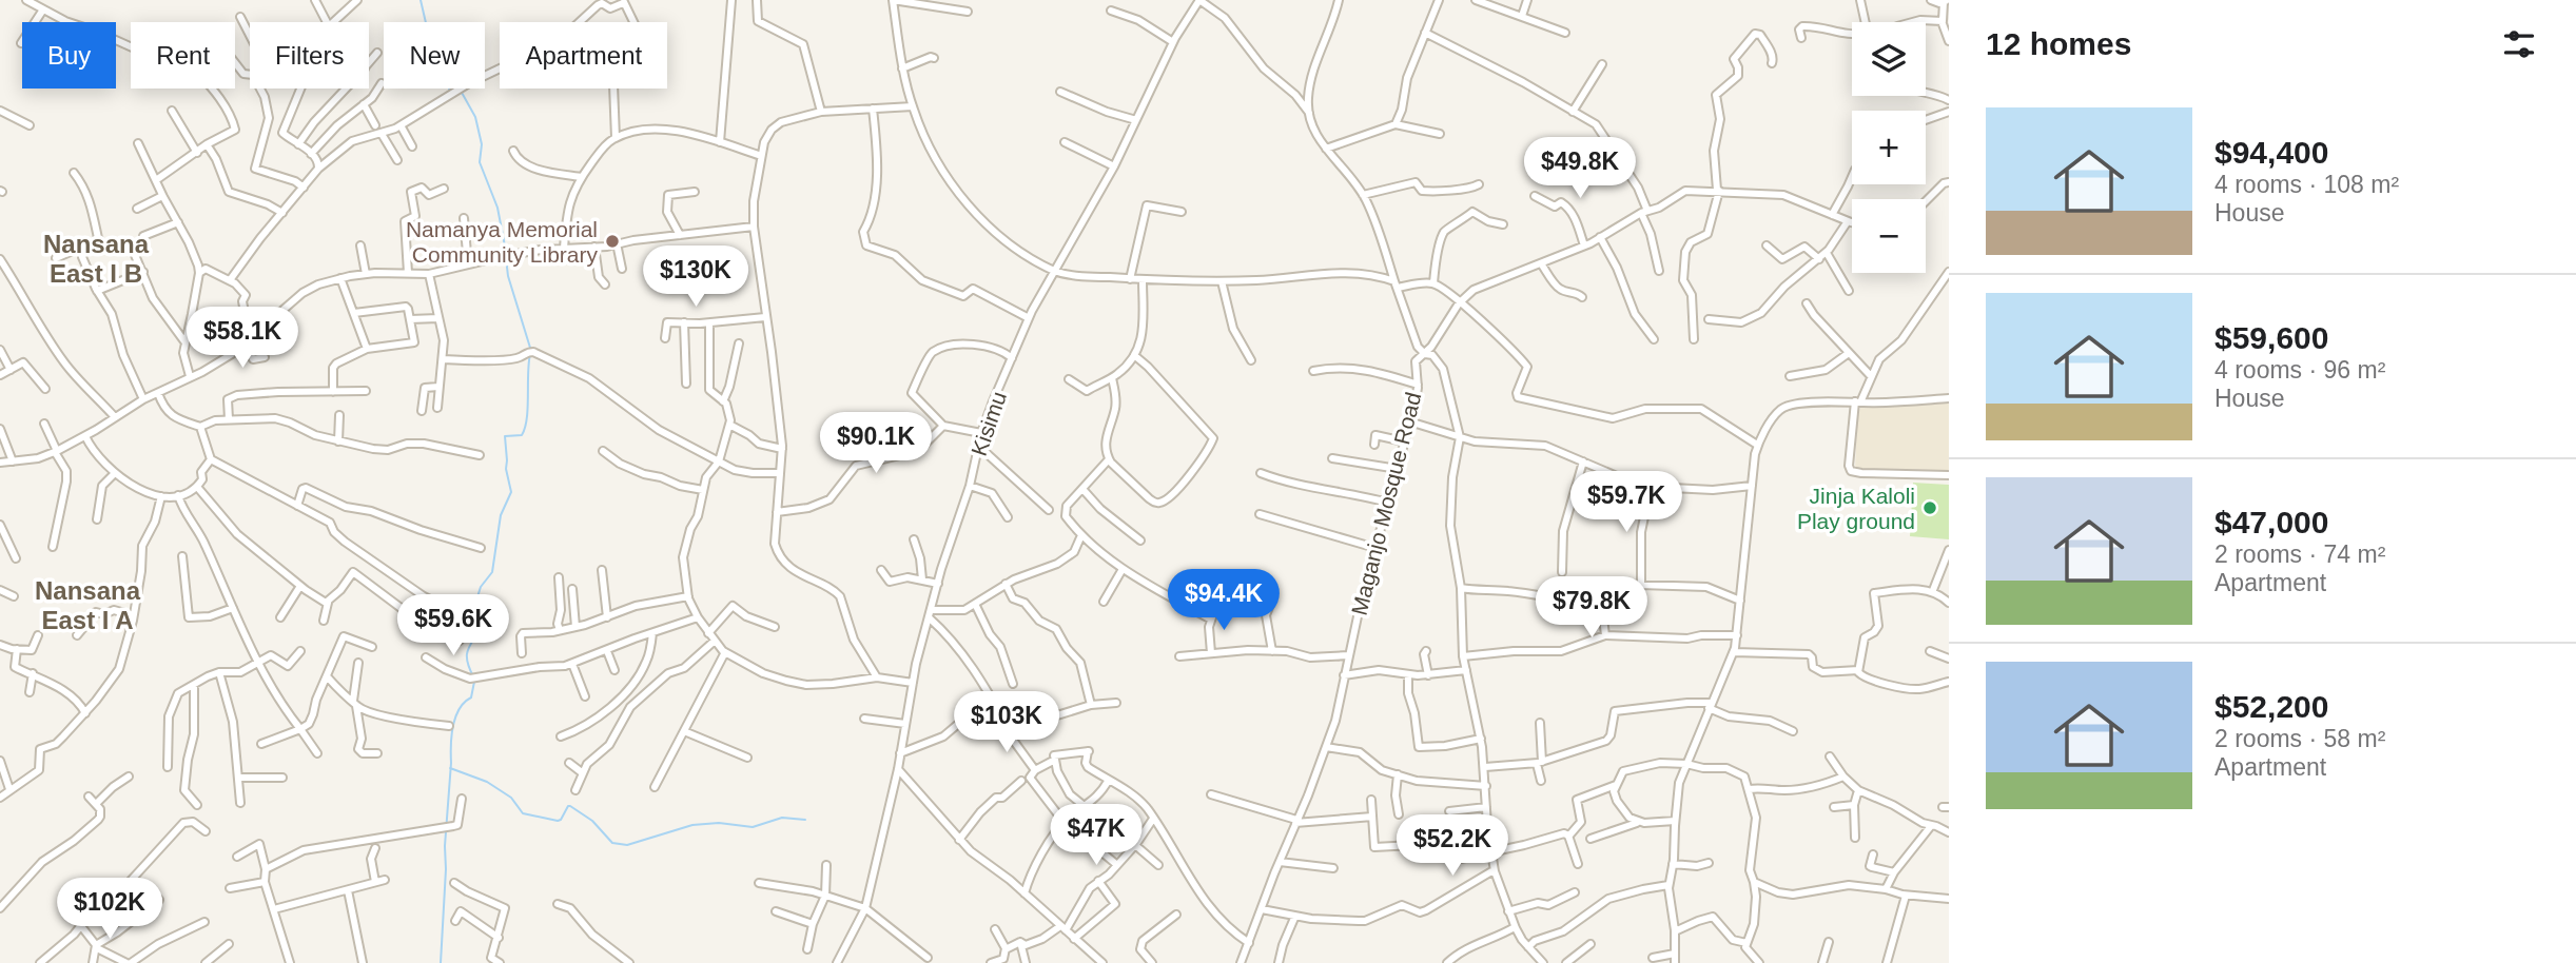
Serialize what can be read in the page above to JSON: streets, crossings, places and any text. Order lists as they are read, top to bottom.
{
  "streets": {
    "street": ["Kisimu", "Maganjo Mosque Road"]
  },
  "districts": ["Nansana East I B", "Nansana East I A"],
  "places": ["Namanya Memorial Community Library", "Jinja Kaloli Play ground"],
  "page": {
    "heading": "12 homes",
    "map_buttons": ["+", "−"],
    "chip": [
      "Buy",
      "Rent",
      "Filters",
      "New",
      "Apartment"
    ],
    "list": [
      {
        "name": "$94,400",
        "note": "4 rooms · 108 m² · House"
      },
      {
        "name": "$59,600",
        "note": "4 rooms · 96 m² · House"
      },
      {
        "name": "$47,000",
        "note": "2 rooms · 74 m² · Apartment"
      },
      {
        "name": "$52,200",
        "note": "2 rooms · 58 m² · Apartment"
      }
    ],
    "price": [
      "$49.8K",
      "$130K",
      "$58.1K",
      "$90.1K",
      "$59.7K",
      "$94.4K",
      "$79.8K",
      "$59.6K",
      "$103K",
      "$47K",
      "$52.2K",
      "$102K"
    ]
  }
}
